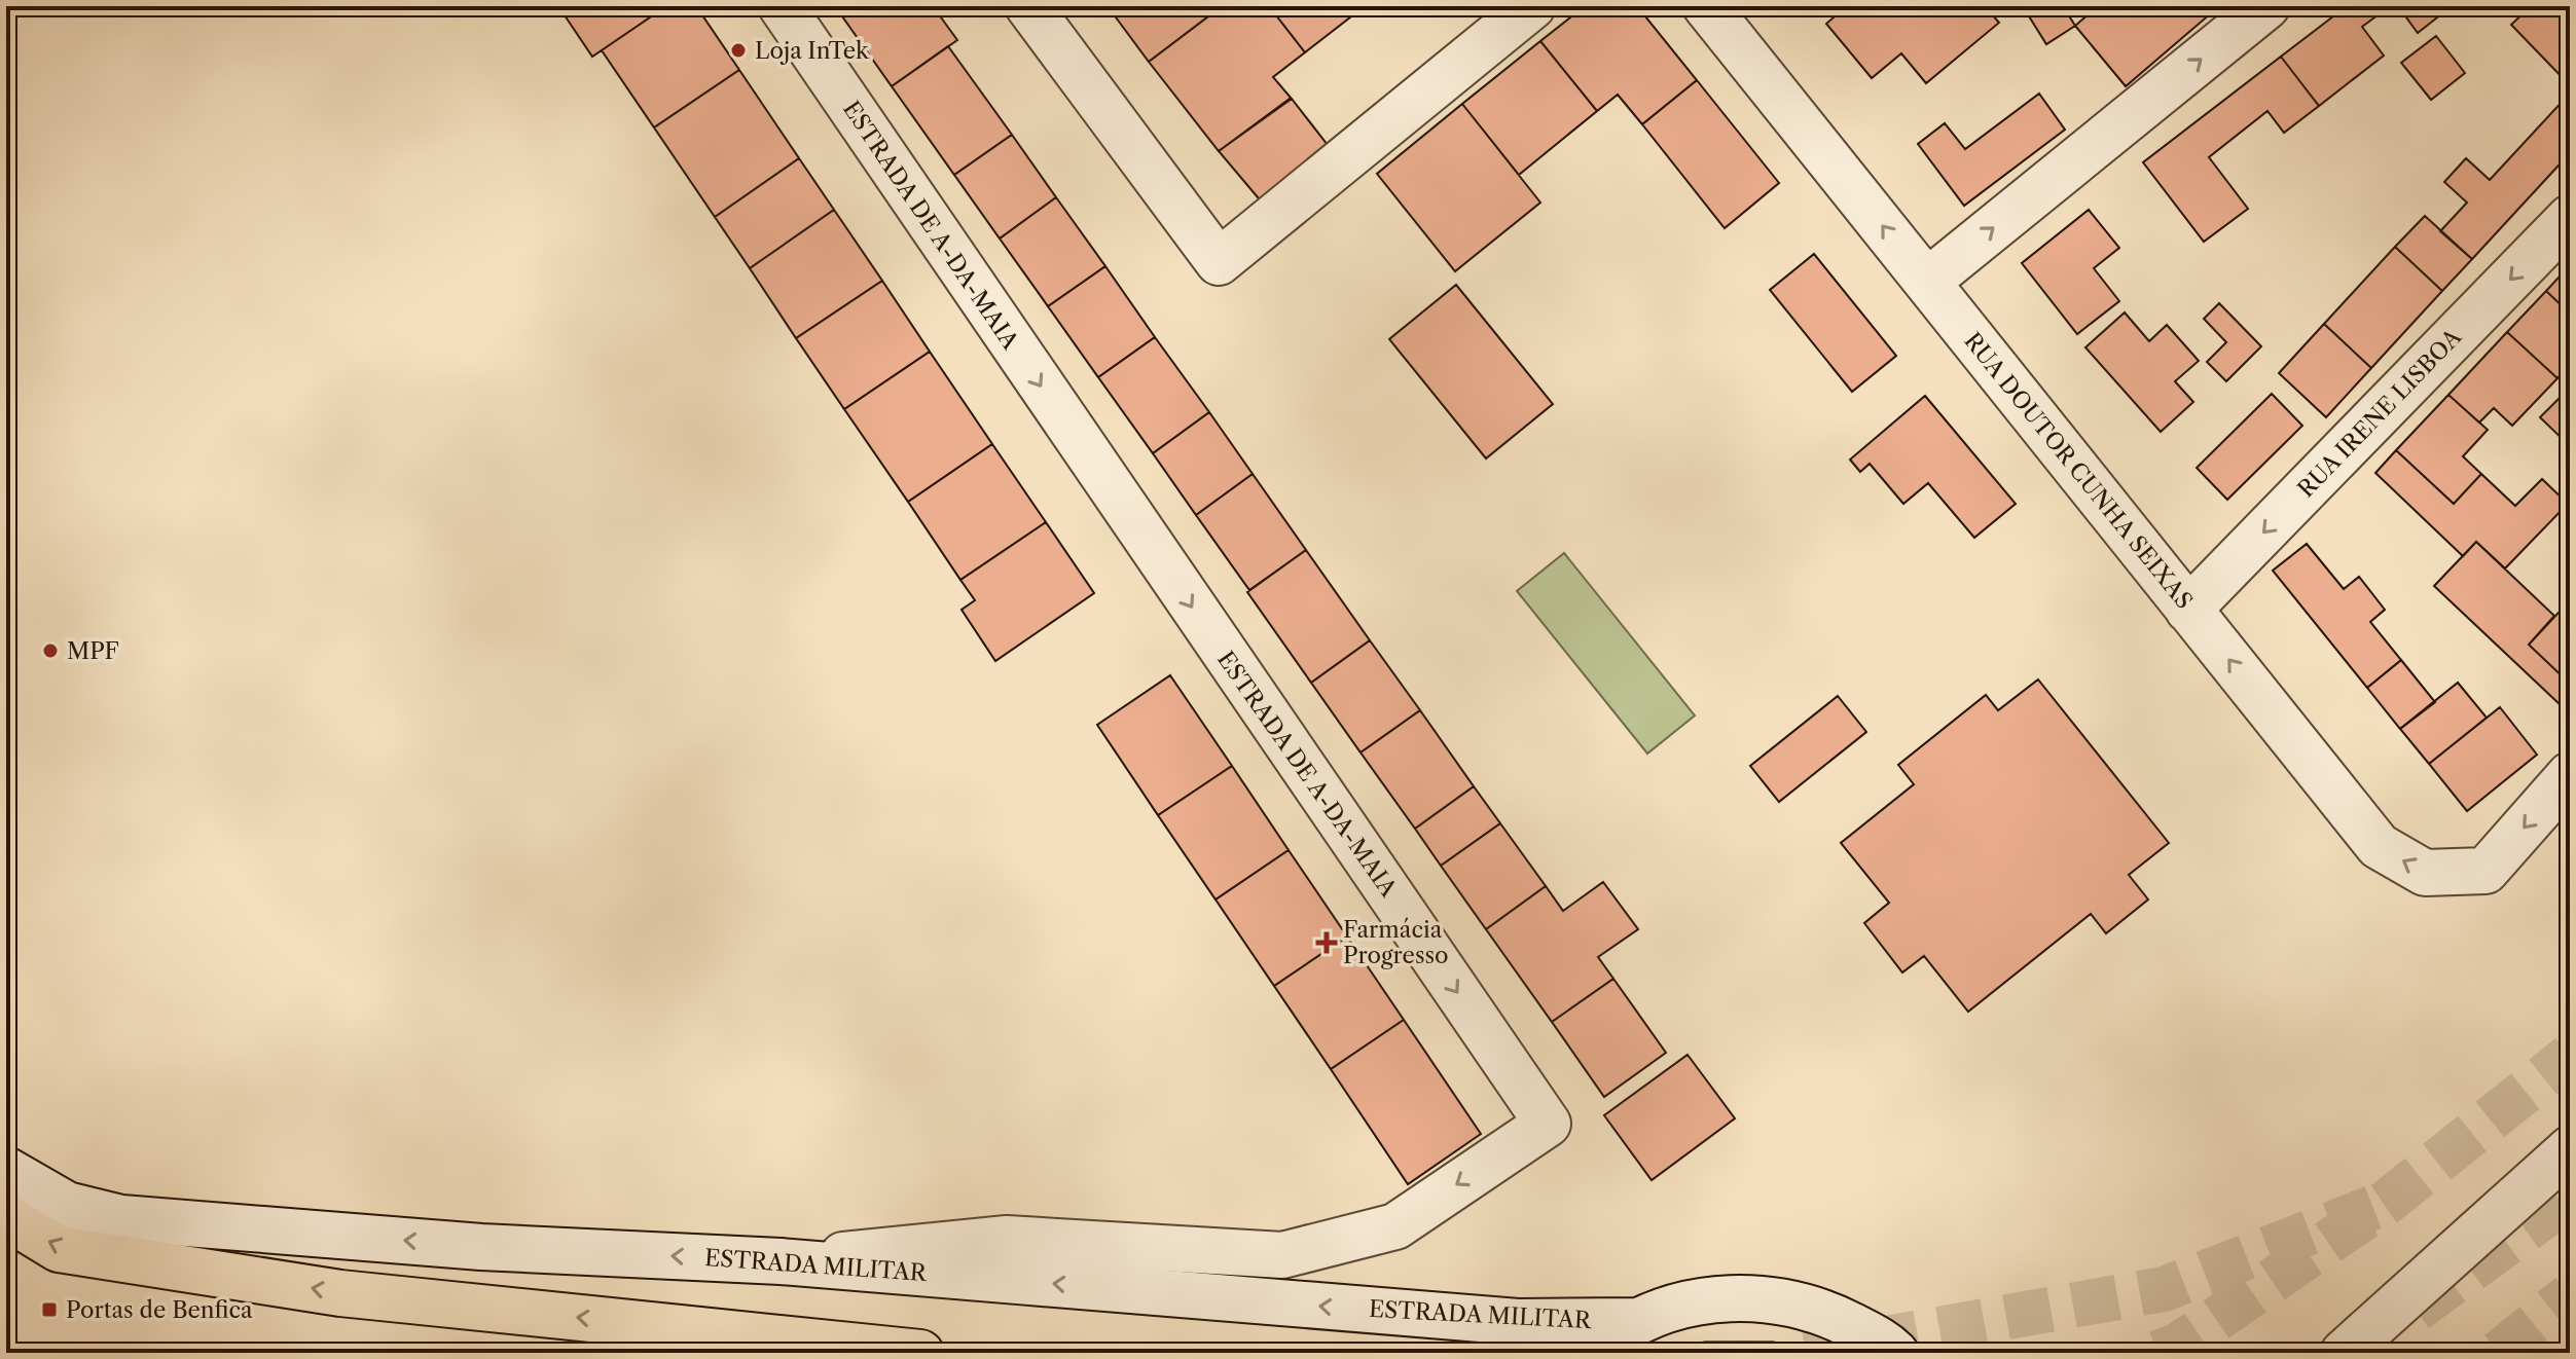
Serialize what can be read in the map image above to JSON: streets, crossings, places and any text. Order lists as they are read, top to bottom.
{
  "streets": {
    "street": [
      "ESTRADA DE A-DA-MAIA",
      "RUA IRENE LISBOA",
      "RUA DOUTOR CUNHA SEIXAS",
      "ESTRADA MILITAR"
    ]
  },
  "crossings": [
    ["ESTRADA DE A-DA-MAIA", "ESTRADA MILITAR"],
    ["RUA IRENE LISBOA", "RUA DOUTOR CUNHA SEIXAS"]
  ],
  "one_way": ["RUA DOUTOR CUNHA SEIXAS", "ESTRADA MILITAR"],
  "places": {
    "other": ["Loja InTek", "MPF"],
    "health": ["Farmácia Progresso"],
    "transit": ["Portas de Benfica"]
  }
}
